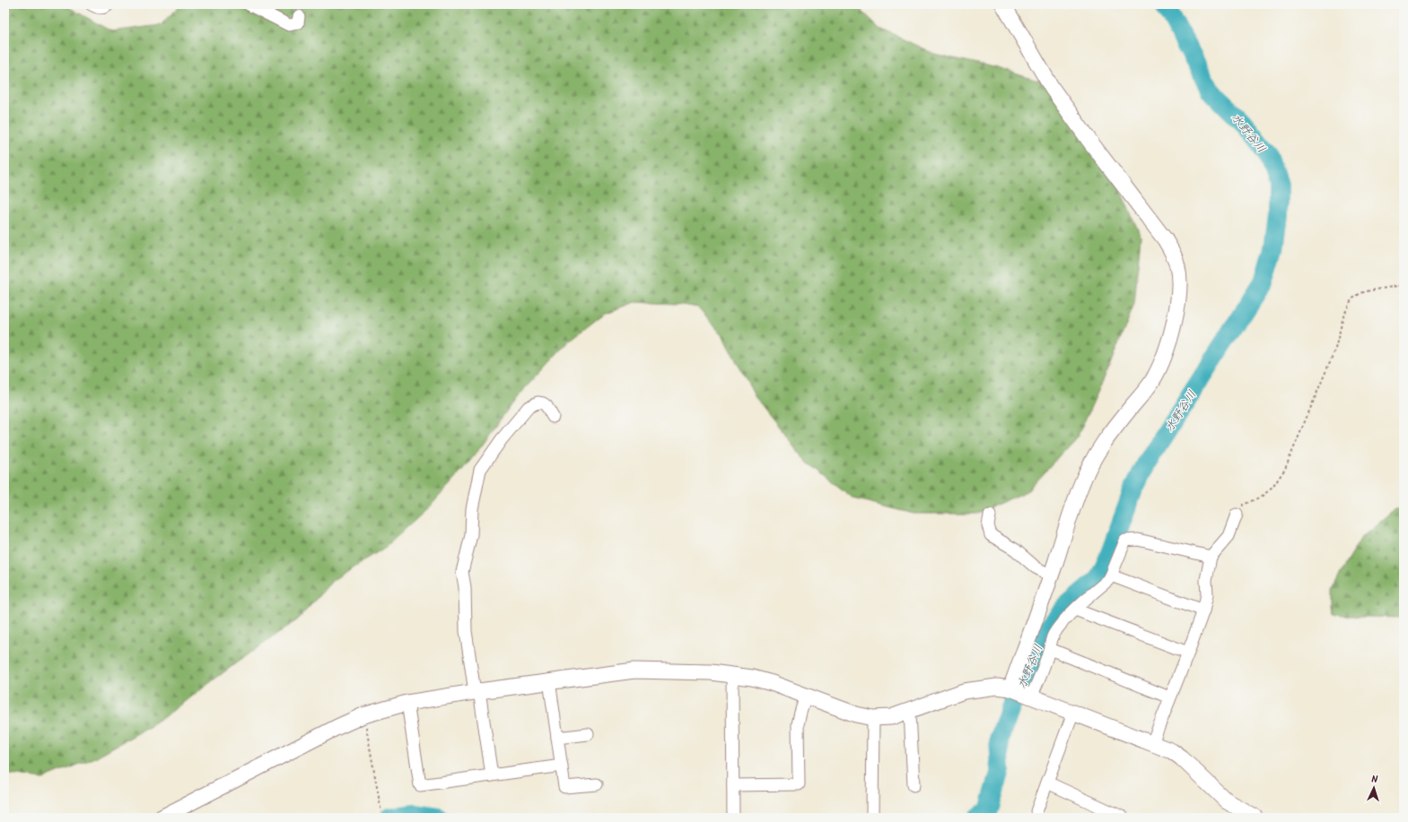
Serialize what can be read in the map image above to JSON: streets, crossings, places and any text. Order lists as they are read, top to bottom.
{
  "water": ["水野谷川"],
  "north": "top"
}
